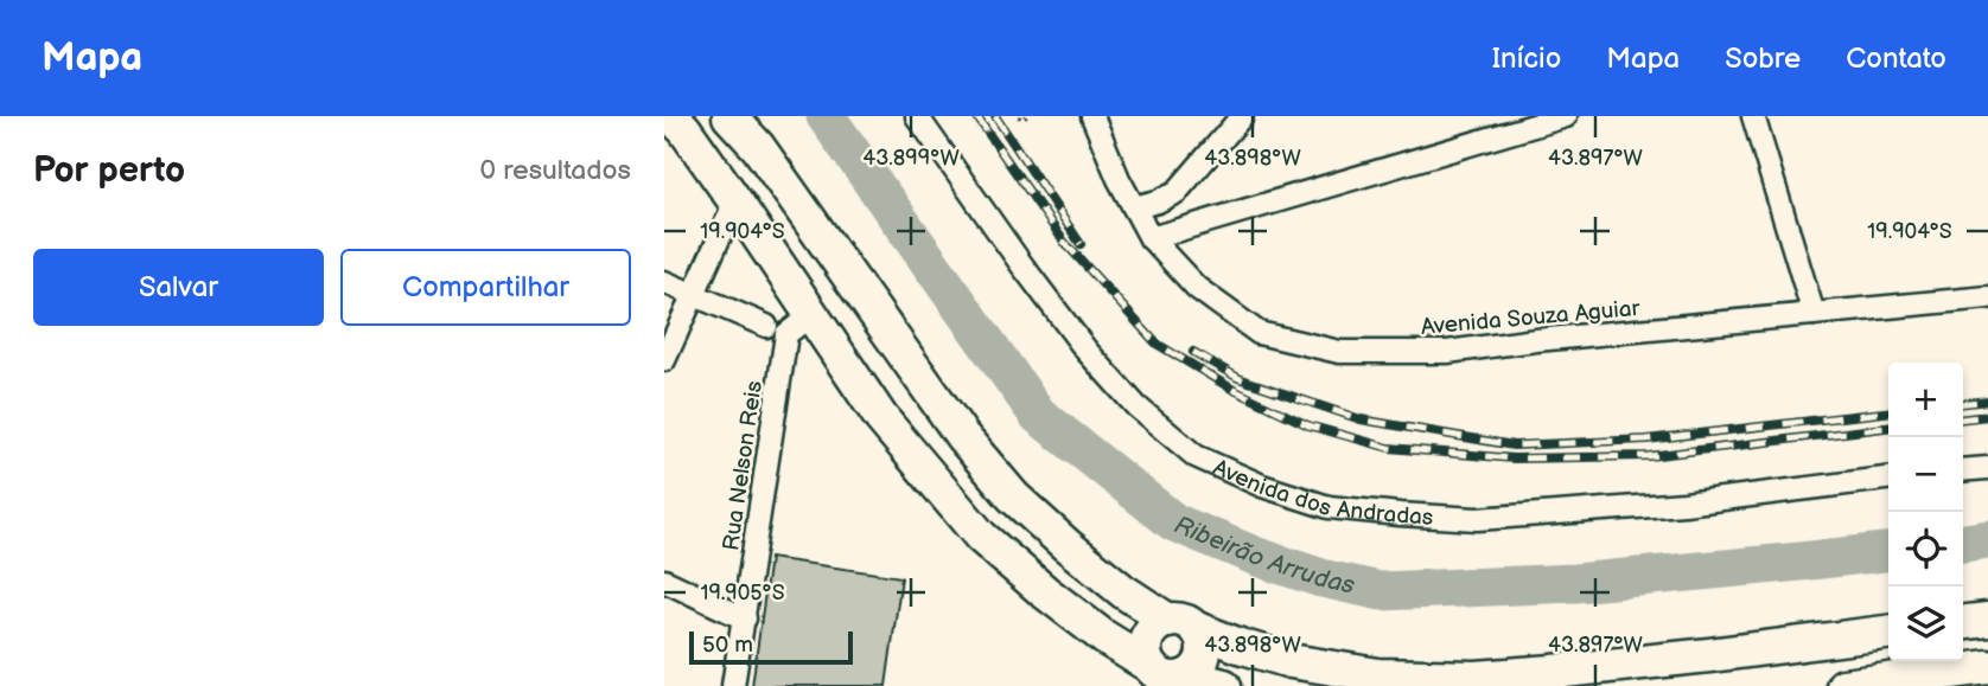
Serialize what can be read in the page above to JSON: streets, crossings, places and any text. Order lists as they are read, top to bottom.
{
  "streets": {
    "street": ["Avenida Souza Aguiar", "Rua Nelson Reis", "Avenida dos Andradas"]
  },
  "water": ["Ribeirão Arrudas"],
  "scale_bar": "50 m",
  "page": {
    "header": "Mapa",
    "nav": [
      "Início",
      "Mapa",
      "Sobre",
      "Contato"
    ],
    "heading": ["Por perto", "0 resultados"],
    "buttons": ["Salvar", "Compartilhar"],
    "map_buttons": ["+", "−"],
    "scale": "50 m"
  },
  "coordinates": [
    "43.899°W",
    "43.898°W",
    "43.897°W",
    "19.904°S",
    "19.905°S"
  ]
}
